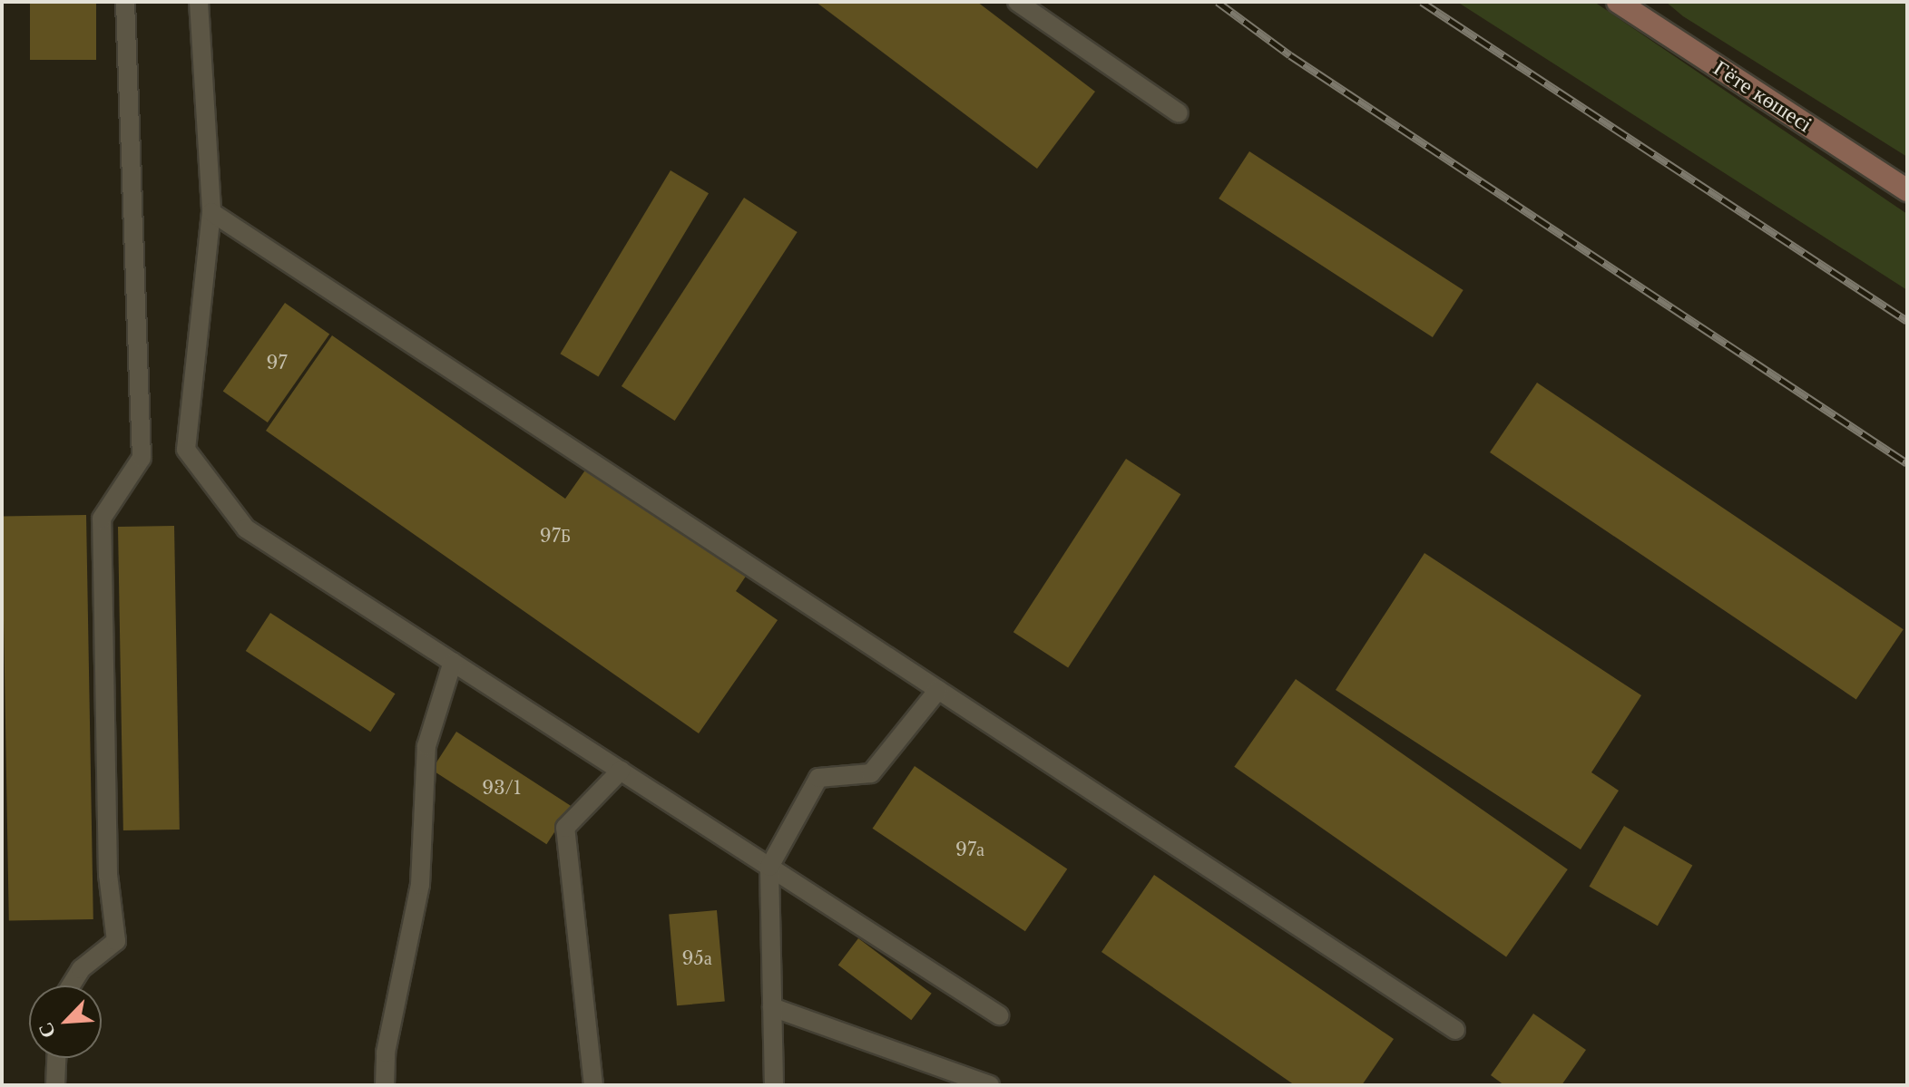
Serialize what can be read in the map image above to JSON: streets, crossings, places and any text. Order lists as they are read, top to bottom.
{
  "streets": {
    "main road": ["Гёте көшесі"]
  },
  "house_numbers": [
    "97",
    "97Б",
    "93/1",
    "97а",
    "95а"
  ],
  "north": "bottom left"
}
